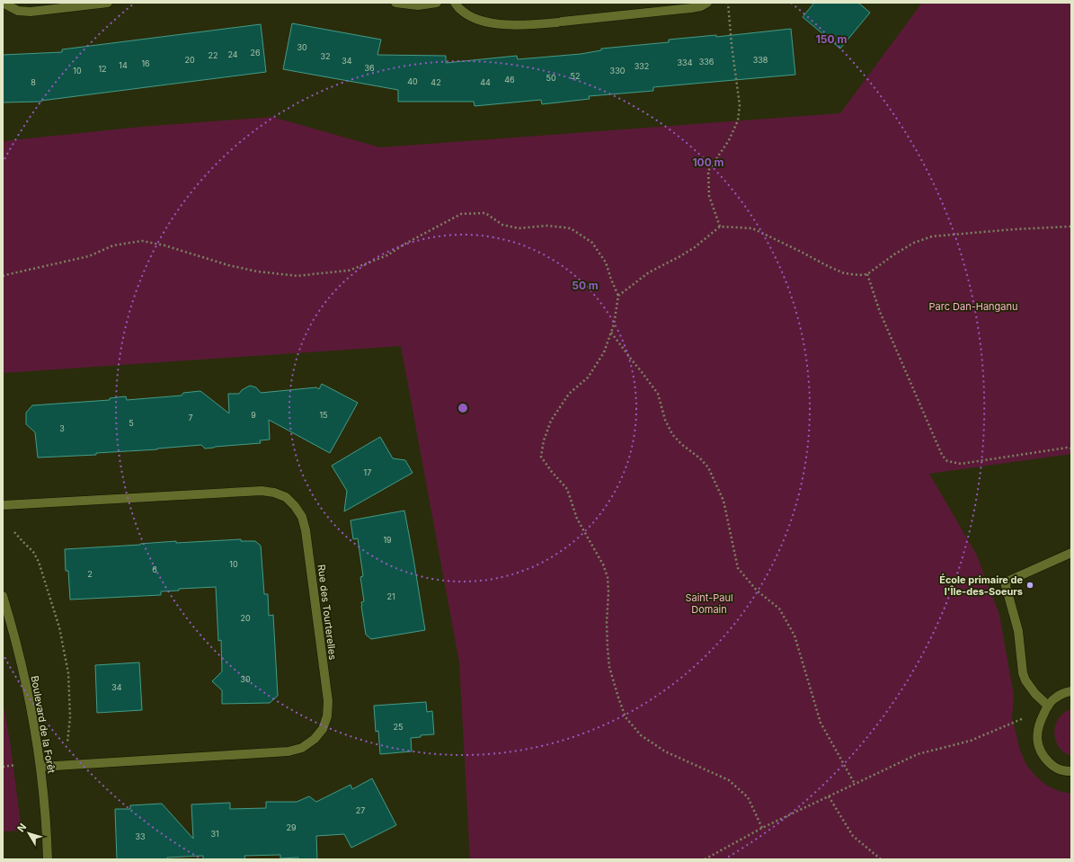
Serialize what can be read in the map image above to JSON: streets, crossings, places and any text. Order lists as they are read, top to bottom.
{
  "streets": {
    "street": ["Rue des Tourterelles", "Boulevard de la Forêt"]
  },
  "crossings": [
    ["Rue des Tourterelles", "Boulevard de la Forêt"]
  ],
  "parks": ["Parc Dan-Hanganu", "Saint-Paul Domain"],
  "places": ["École primaire de l'Île-des-Soeurs"],
  "house_numbers": [
    "30",
    "26",
    "24",
    "22",
    "32",
    "20",
    "338",
    "34",
    "336",
    "334",
    "16",
    "14",
    "332",
    "36",
    "12",
    "10",
    "330",
    "52",
    "50",
    "46",
    "40",
    "8",
    "42",
    "44",
    "9",
    "15",
    "7",
    "5",
    "3",
    "17",
    "19",
    "10",
    "6",
    "2",
    "21",
    "20",
    "30",
    "34",
    "25",
    "27",
    "29",
    "31",
    "33"
  ],
  "north": "top left",
  "rings": ["150 m", "100 m", "50 m"]
}
